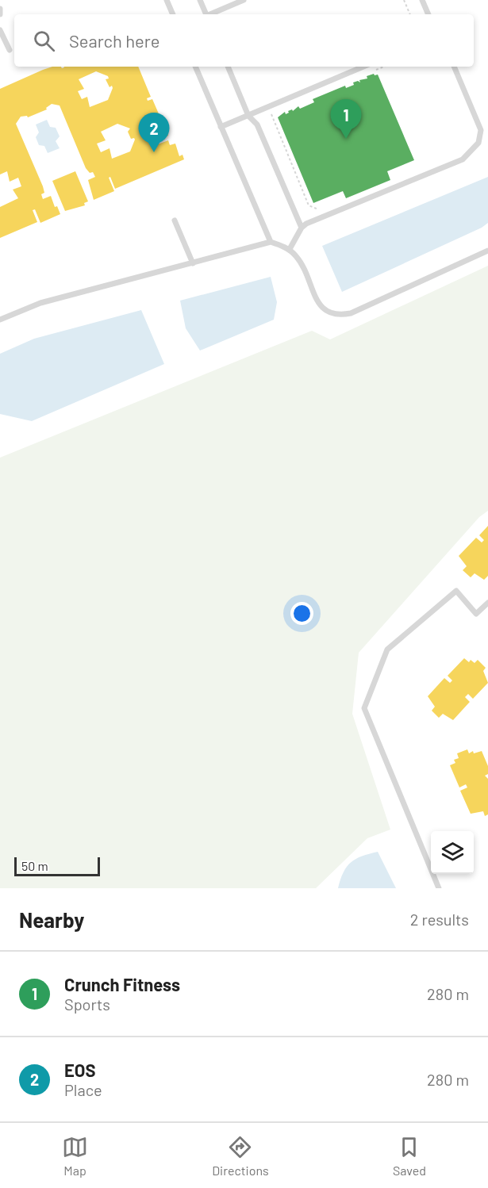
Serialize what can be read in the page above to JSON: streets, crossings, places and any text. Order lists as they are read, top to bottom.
{
  "scale_bar": "50 m",
  "page": {
    "search": "Search here",
    "pins": ["1", "2"],
    "scale": "50 m",
    "heading": ["Nearby", "2 results"],
    "list": [
      {
        "mark": "1",
        "name": "Crunch Fitness",
        "note": "Sports",
        "value": "280 m"
      },
      {
        "mark": "2",
        "name": "EOS",
        "note": "Place",
        "value": "280 m"
      }
    ],
    "nav": ["Map", "Directions", "Saved"]
  }
}
